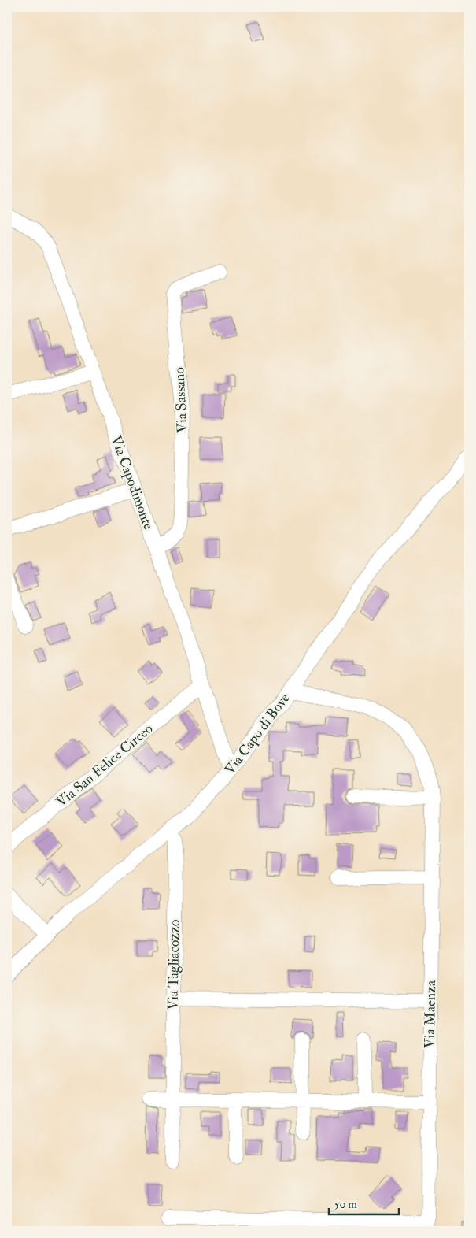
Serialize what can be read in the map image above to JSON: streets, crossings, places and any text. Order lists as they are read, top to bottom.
{
  "streets": {
    "street": [
      "Via Sassano",
      "Via Capodimonte",
      "Via Capo di Bove",
      "Via San Felice Circeo",
      "Via Tagliacozzo",
      "Via Maenza"
    ]
  },
  "crossings": [
    ["Via Sassano", "Via Capodimonte"],
    ["Via Capodimonte", "Via Capo di Bove"],
    ["Via Capodimonte", "Via San Felice Circeo"],
    ["Via Capo di Bove", "Via Tagliacozzo"],
    ["Via Capo di Bove", "Via Maenza"]
  ],
  "scale_bar": "50 m"
}
